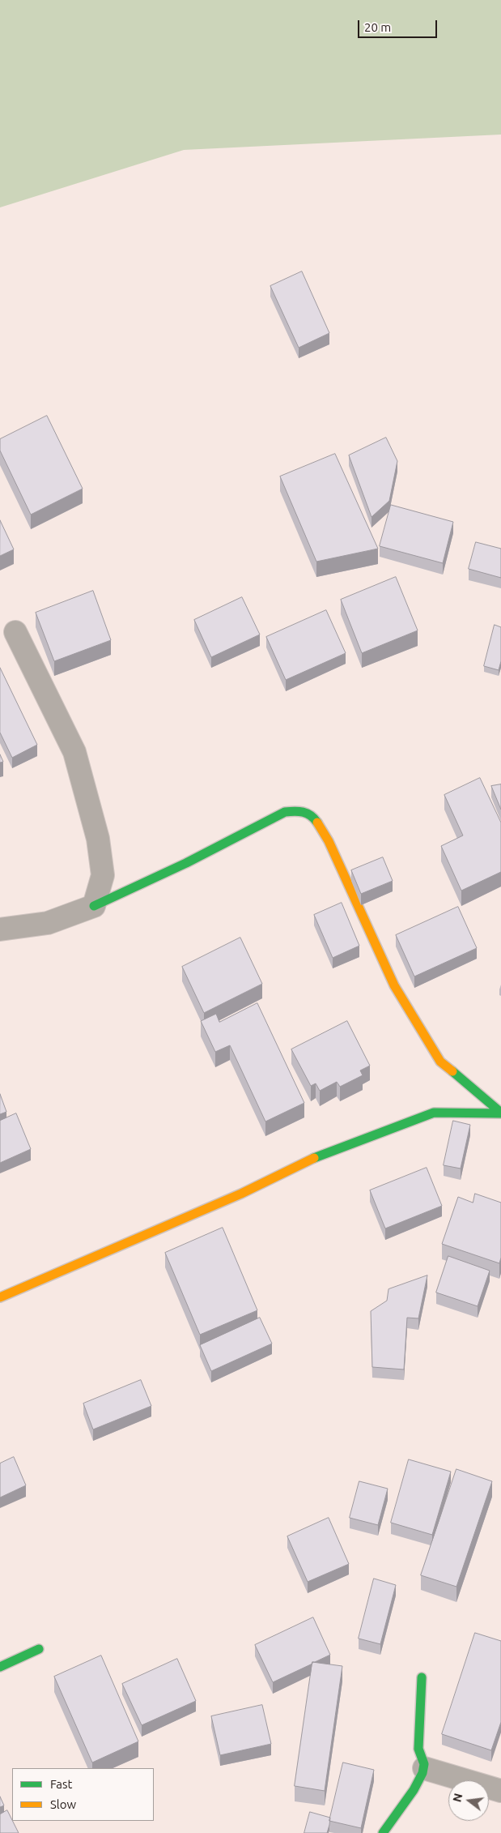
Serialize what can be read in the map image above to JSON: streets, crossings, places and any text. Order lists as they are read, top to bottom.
{
  "legend": ["Fast", "Slow"],
  "scale_bar": "20 m",
  "north": "left"
}
